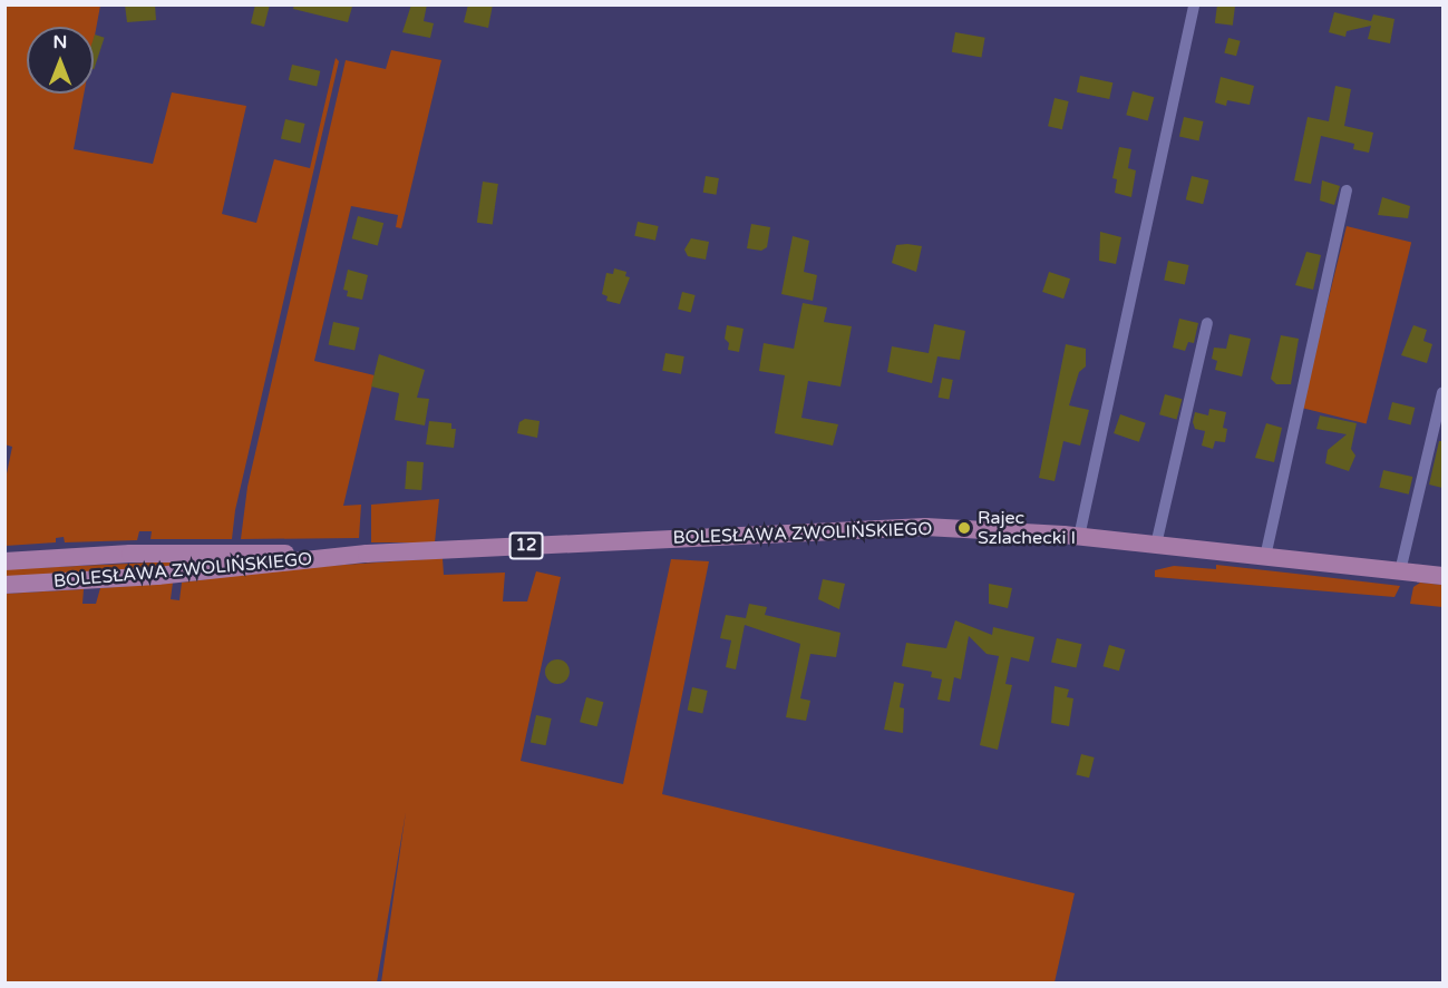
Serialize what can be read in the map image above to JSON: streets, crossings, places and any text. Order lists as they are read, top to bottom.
{
  "streets": {
    "main road": ["BOLESŁAWA ZWOLIŃSKIEGO", "12"]
  },
  "places": ["Rajec Szlachecki I"],
  "north": "top"
}
